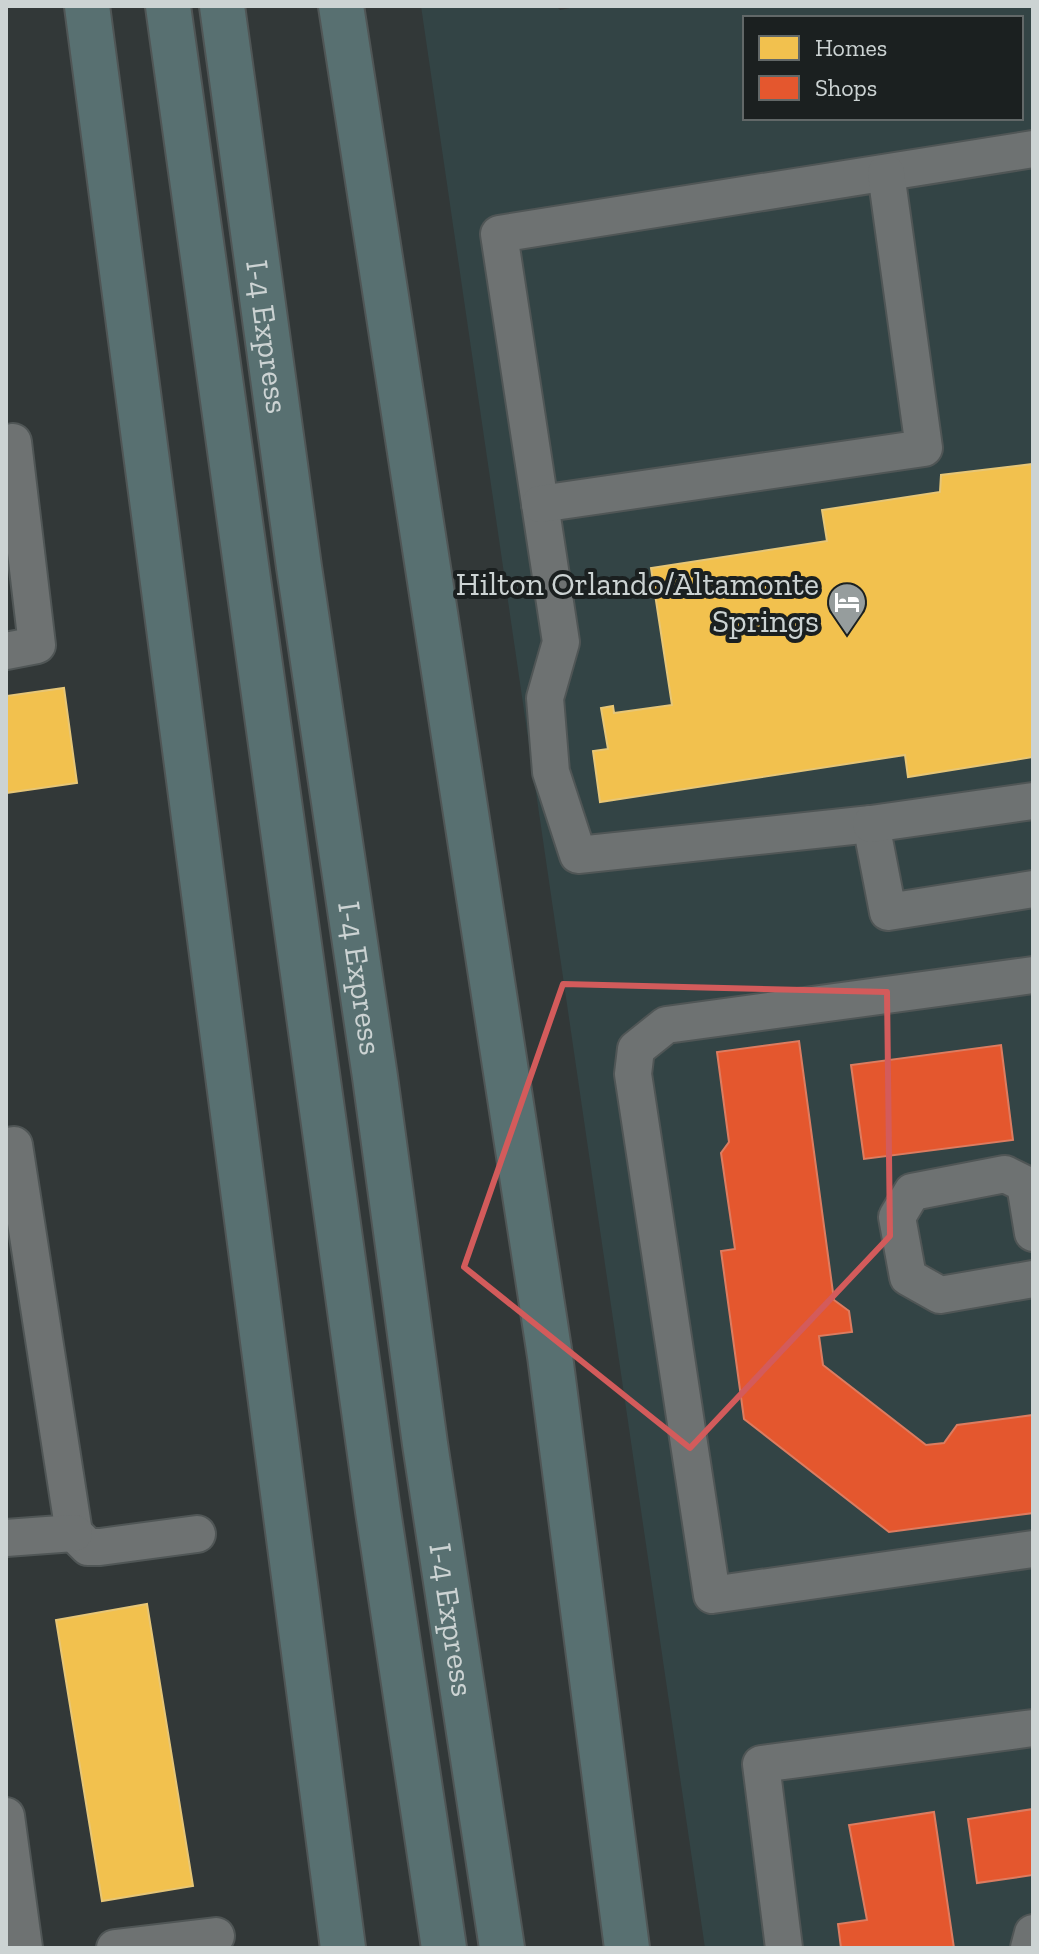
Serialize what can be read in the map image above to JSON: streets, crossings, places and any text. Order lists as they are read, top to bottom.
{
  "streets": {
    "highway": ["I-4 Express"]
  },
  "places": {
    "hotel": ["Hilton Orlando/Altamonte Springs"]
  },
  "legend": ["Homes", "Shops"]
}
